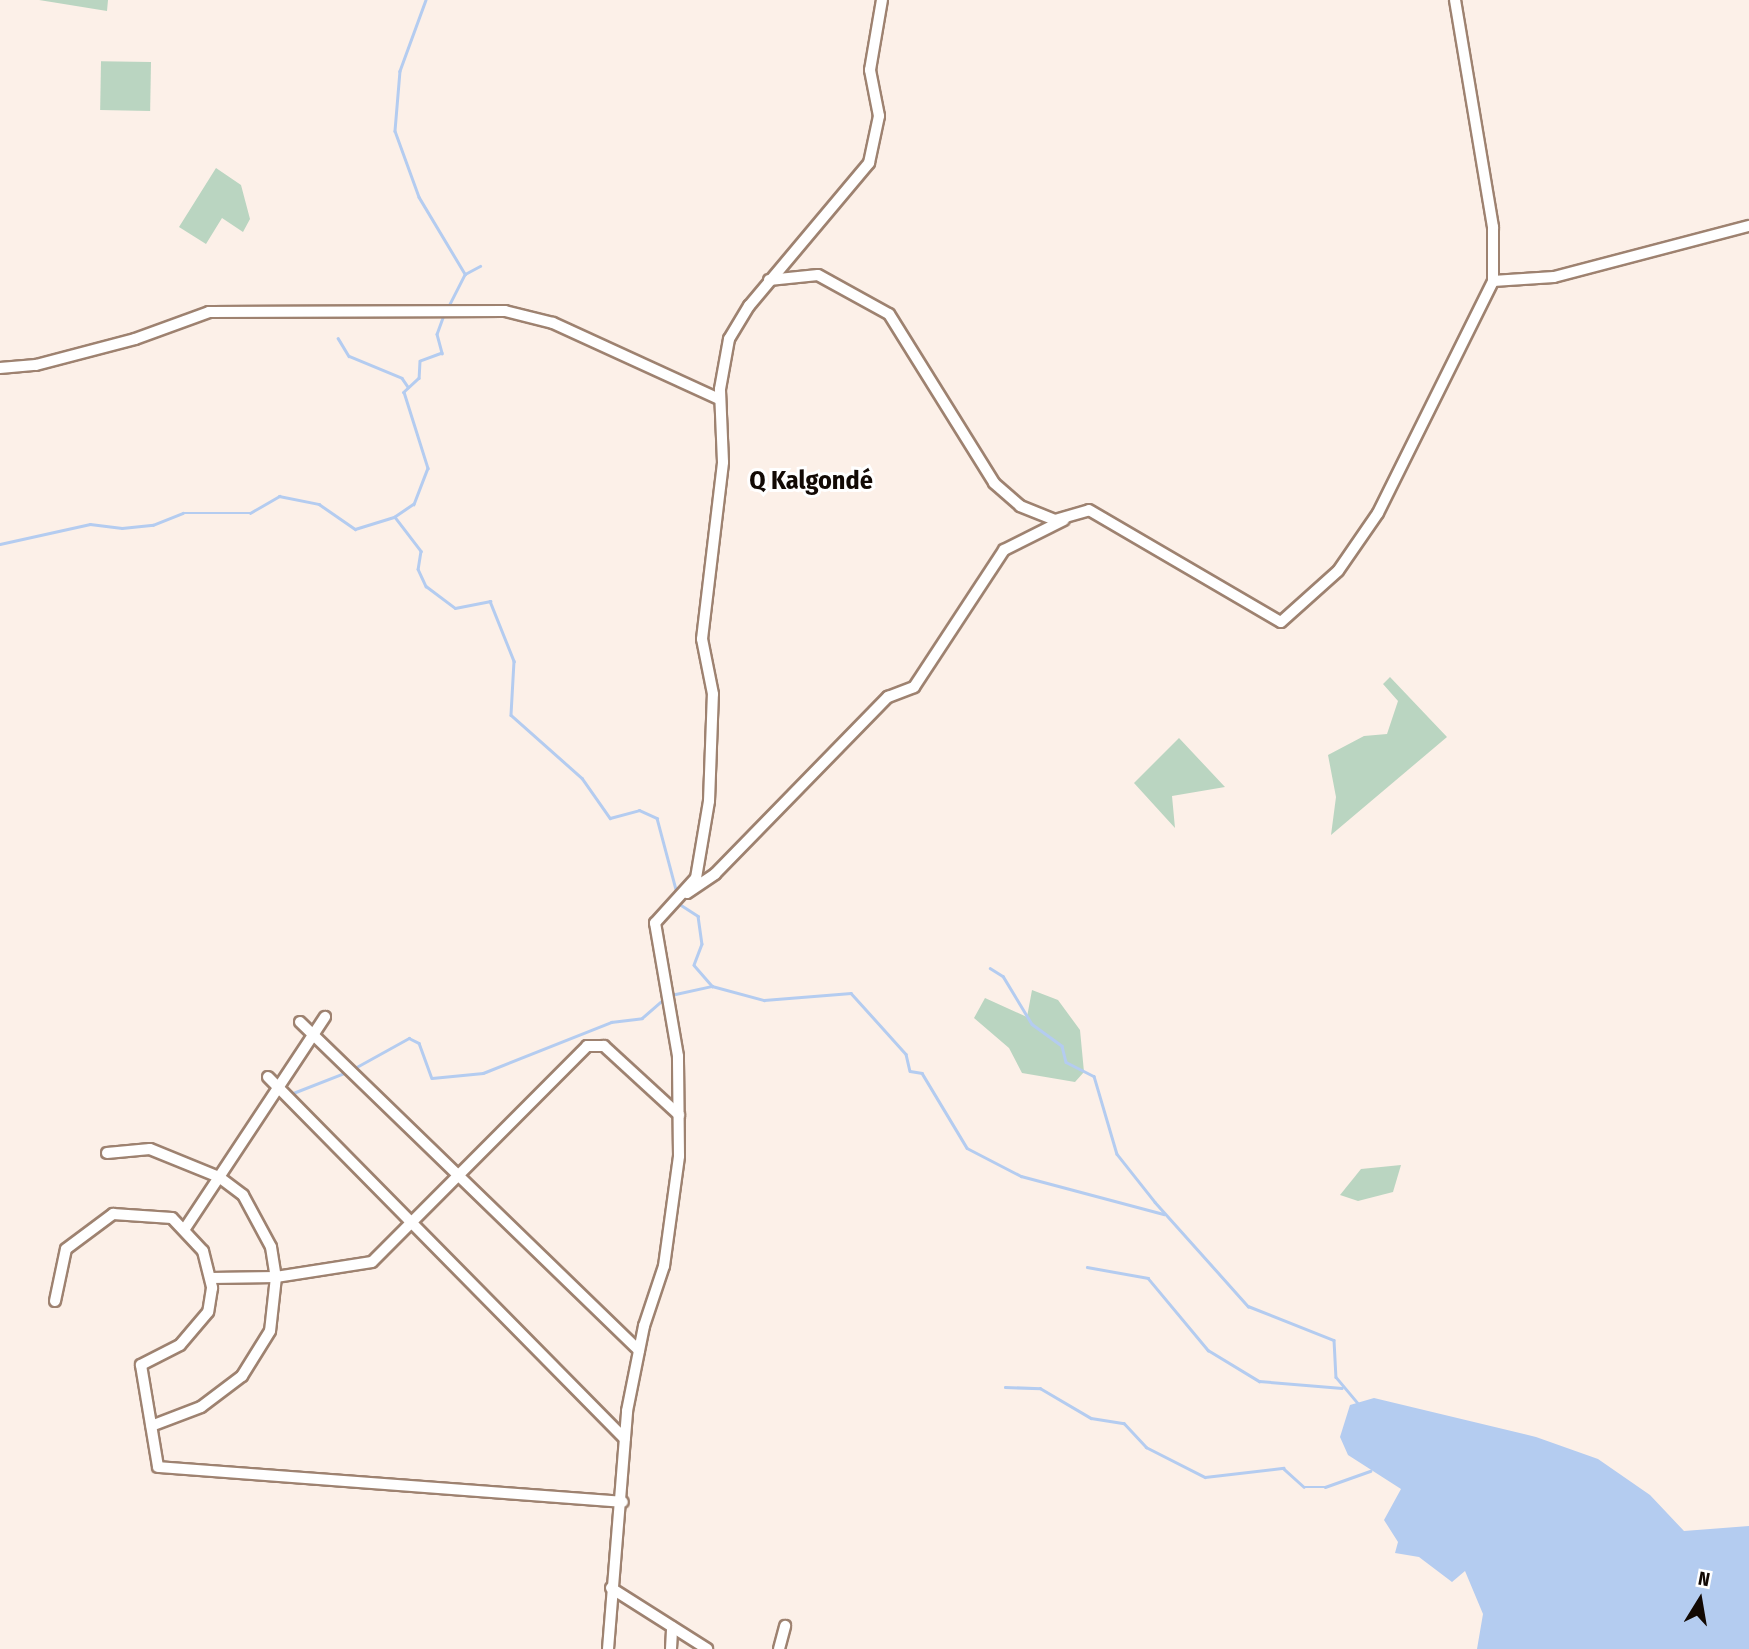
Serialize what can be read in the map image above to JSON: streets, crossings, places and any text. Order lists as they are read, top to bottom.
{
  "districts": ["Q Kalgondé"],
  "north": "top"
}
